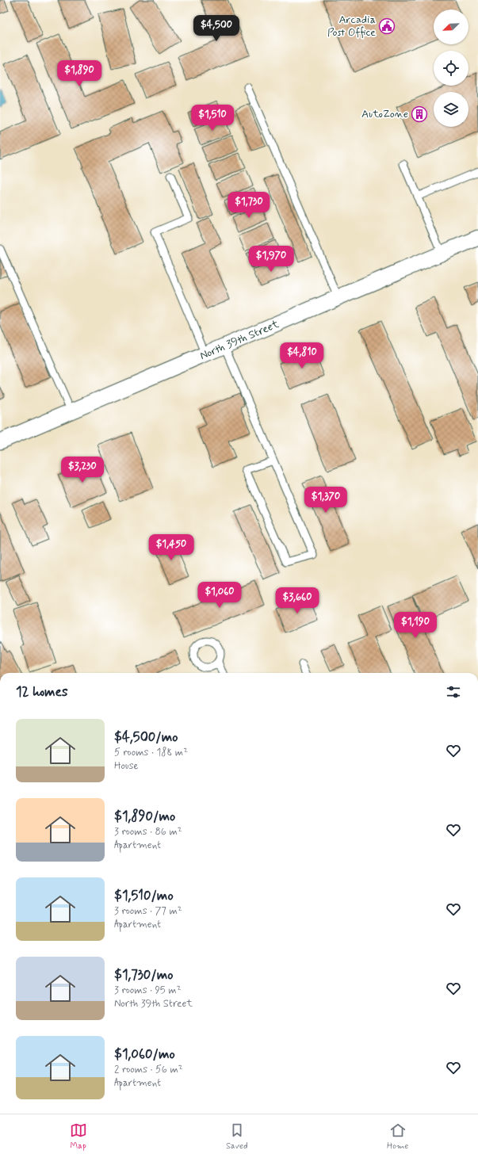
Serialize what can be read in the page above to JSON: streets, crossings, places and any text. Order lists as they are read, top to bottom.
{
  "streets": {
    "street": ["North 39th Street"]
  },
  "places": {
    "public building": ["Arcadia Post Office"],
    "building": ["AutoZone"]
  },
  "north": "bottom left",
  "page": {
    "price": [
      "$4,500",
      "$1,890",
      "$1,510",
      "$1,730",
      "$1,970",
      "$4,810",
      "$3,230",
      "$1,370",
      "$1,450",
      "$1,060",
      "$3,660",
      "$1,190"
    ],
    "heading": "12 homes",
    "list": [
      {
        "name": "$4,500/mo",
        "note": "5 rooms · 188 m² · House"
      },
      {
        "name": "$1,890/mo",
        "note": "3 rooms · 86 m² · Apartment"
      },
      {
        "name": "$1,510/mo",
        "note": "3 rooms · 77 m² · Apartment"
      },
      {
        "name": "$1,730/mo",
        "note": "3 rooms · 95 m² · North 39th Street"
      },
      {
        "name": "$1,060/mo",
        "note": "2 rooms · 56 m² · Apartment"
      }
    ],
    "tabs": ["Map", "Saved", "Home"]
  }
}
